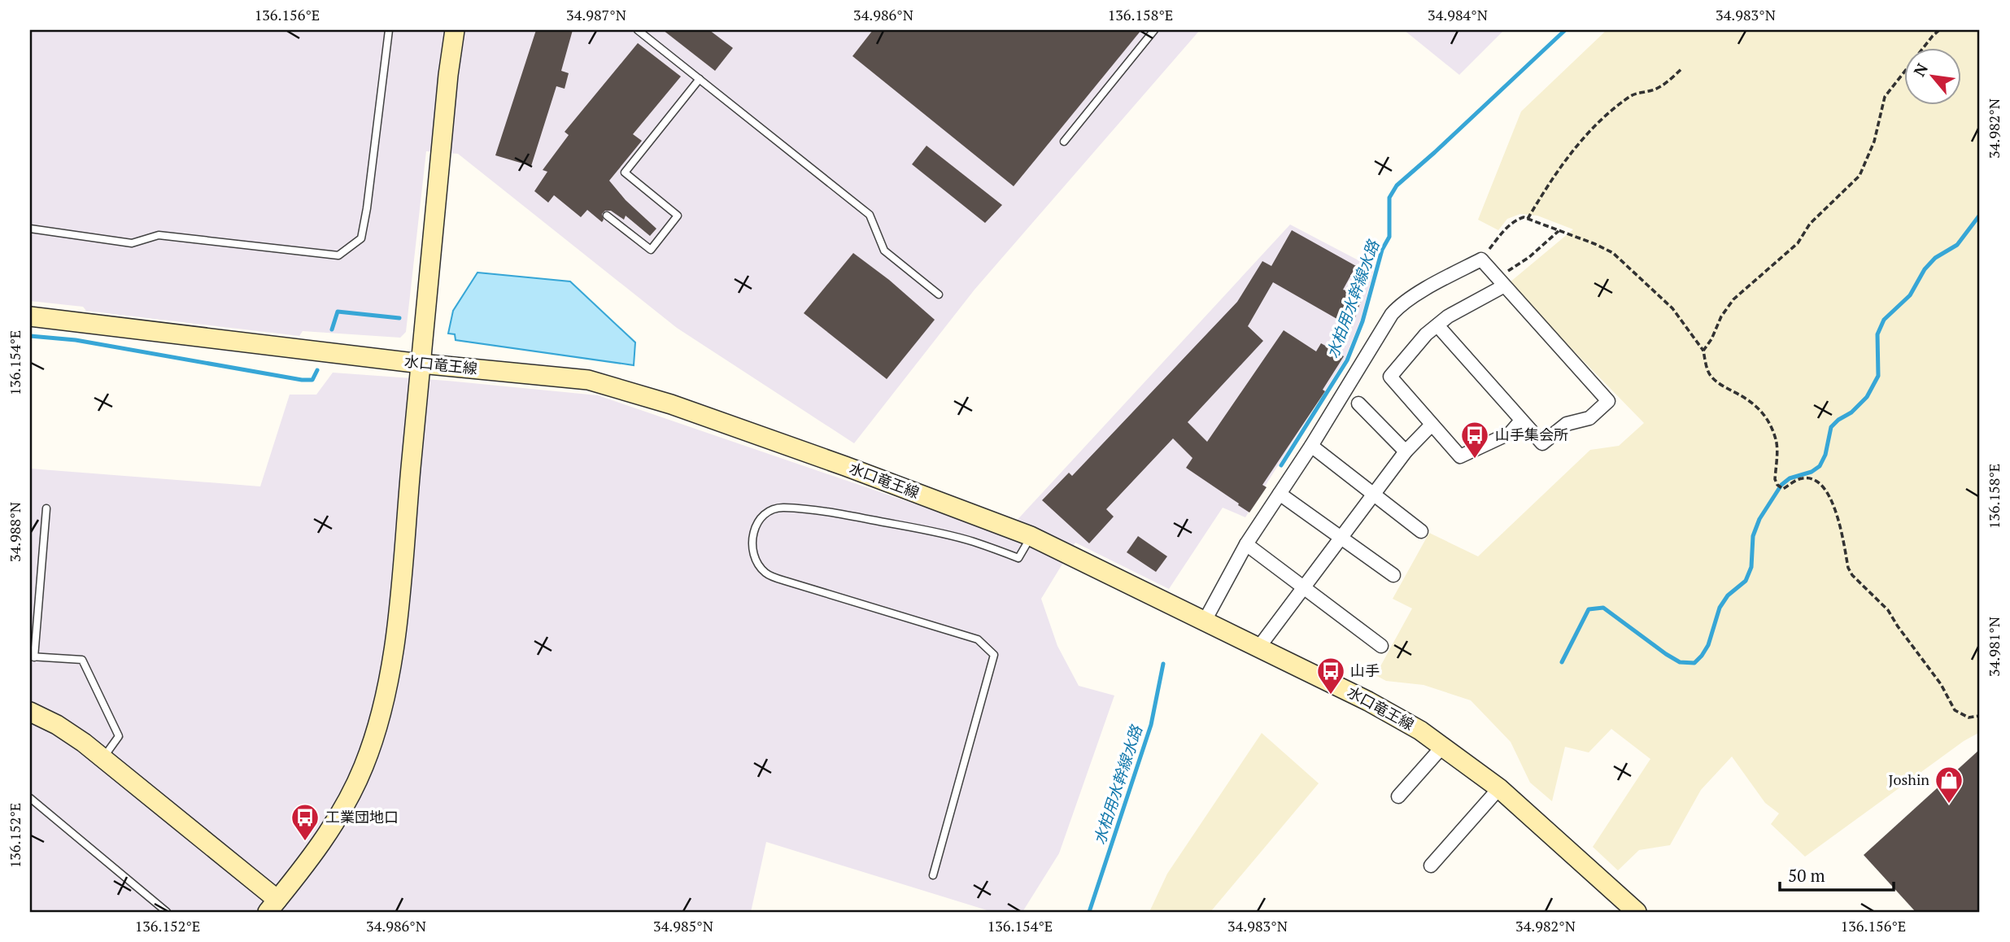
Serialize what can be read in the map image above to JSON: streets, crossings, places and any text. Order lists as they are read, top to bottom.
{
  "streets": {
    "main road": ["水口竜王線"]
  },
  "water": ["水柏用水幹線水路"],
  "places": {
    "bus stop": ["山手集会所", "山手", "工業団地口"],
    "shop": ["Joshin"]
  },
  "scale_bar": "50 m",
  "north": "top left",
  "coordinates": [
    "136.156°E",
    "34.987°N",
    "34.986°N",
    "136.158°E",
    "34.984°N",
    "34.983°N",
    "34.982°N",
    "136.154°E",
    "34.988°N",
    "34.981°N",
    "136.152°E",
    "34.985°N"
  ]
}
